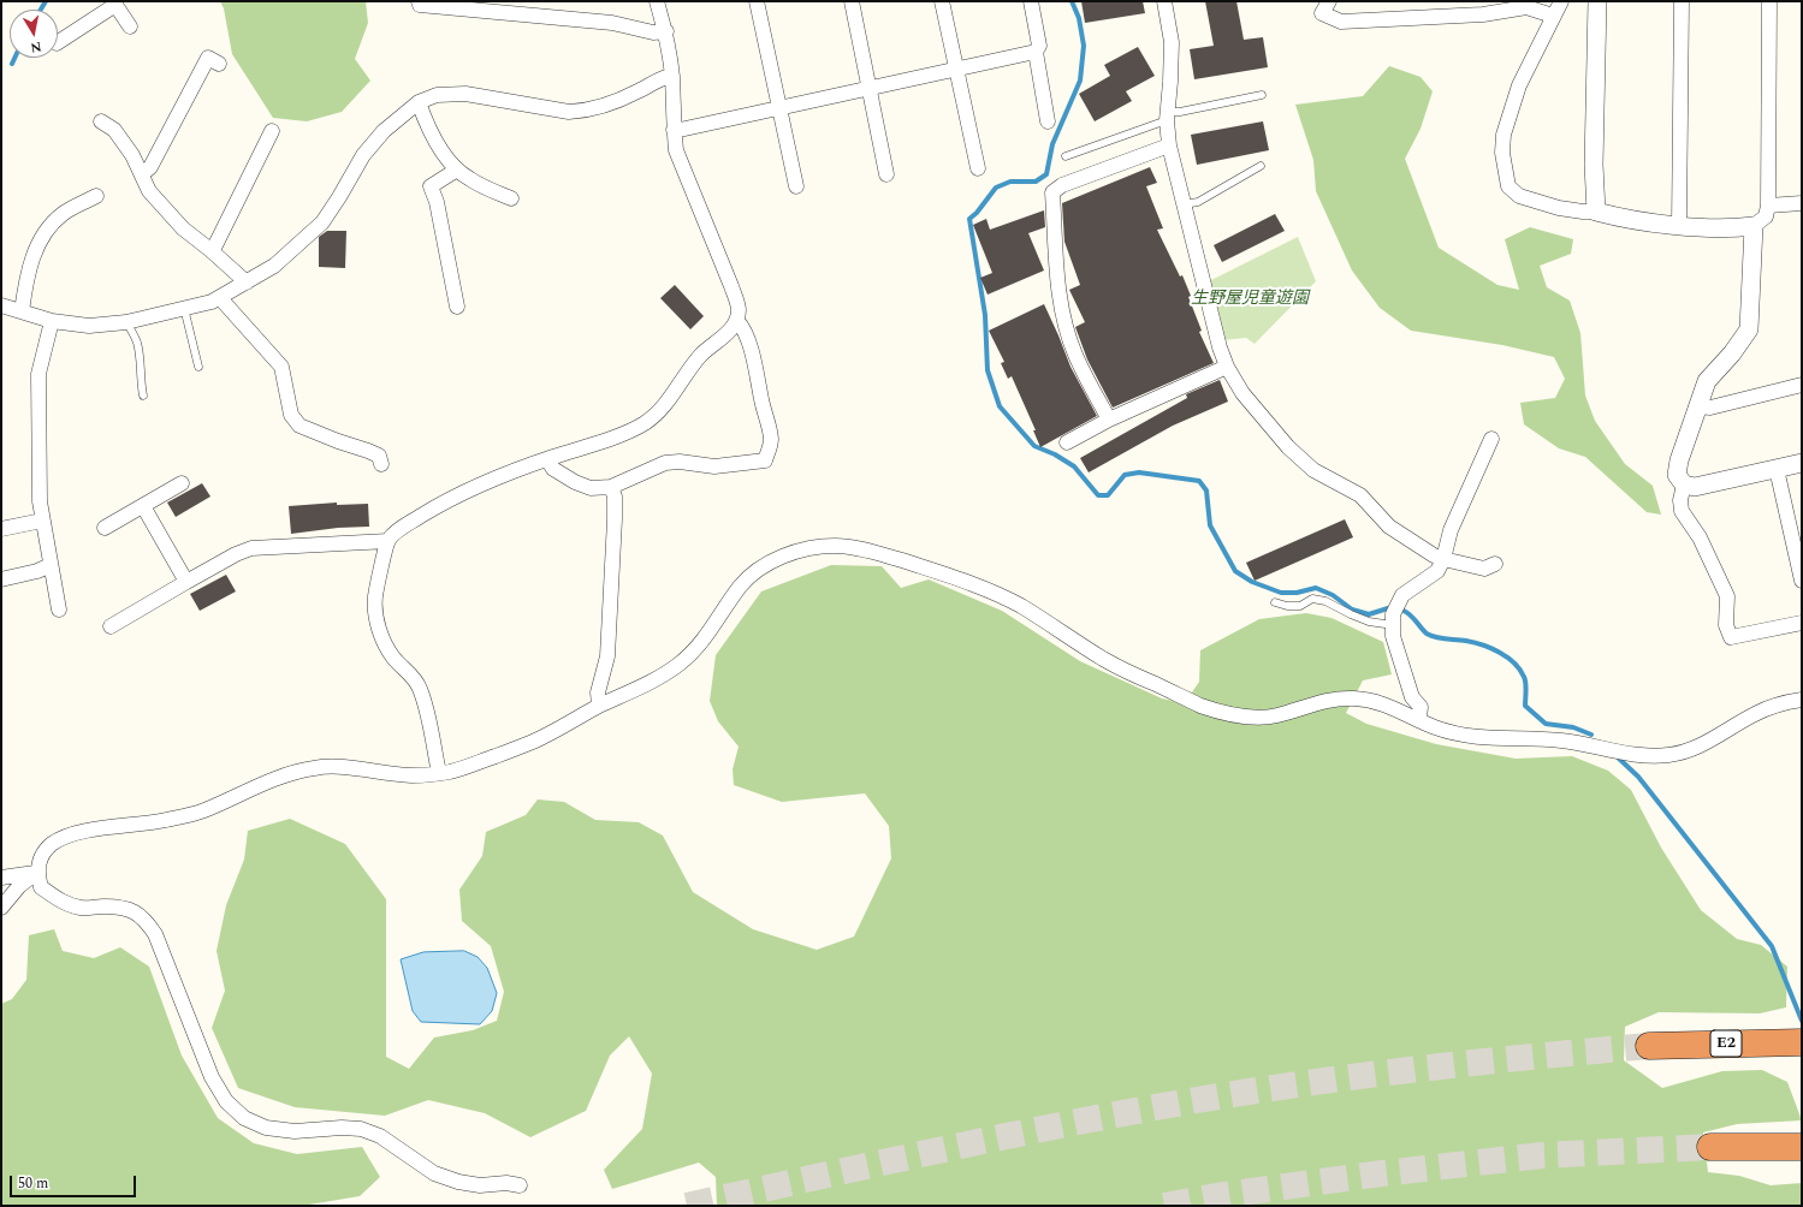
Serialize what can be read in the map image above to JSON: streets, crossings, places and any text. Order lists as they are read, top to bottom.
{
  "streets": {
    "highway": ["E2"]
  },
  "parks": ["生野屋児童遊園"],
  "scale_bar": "50 m",
  "north": "bottom"
}
